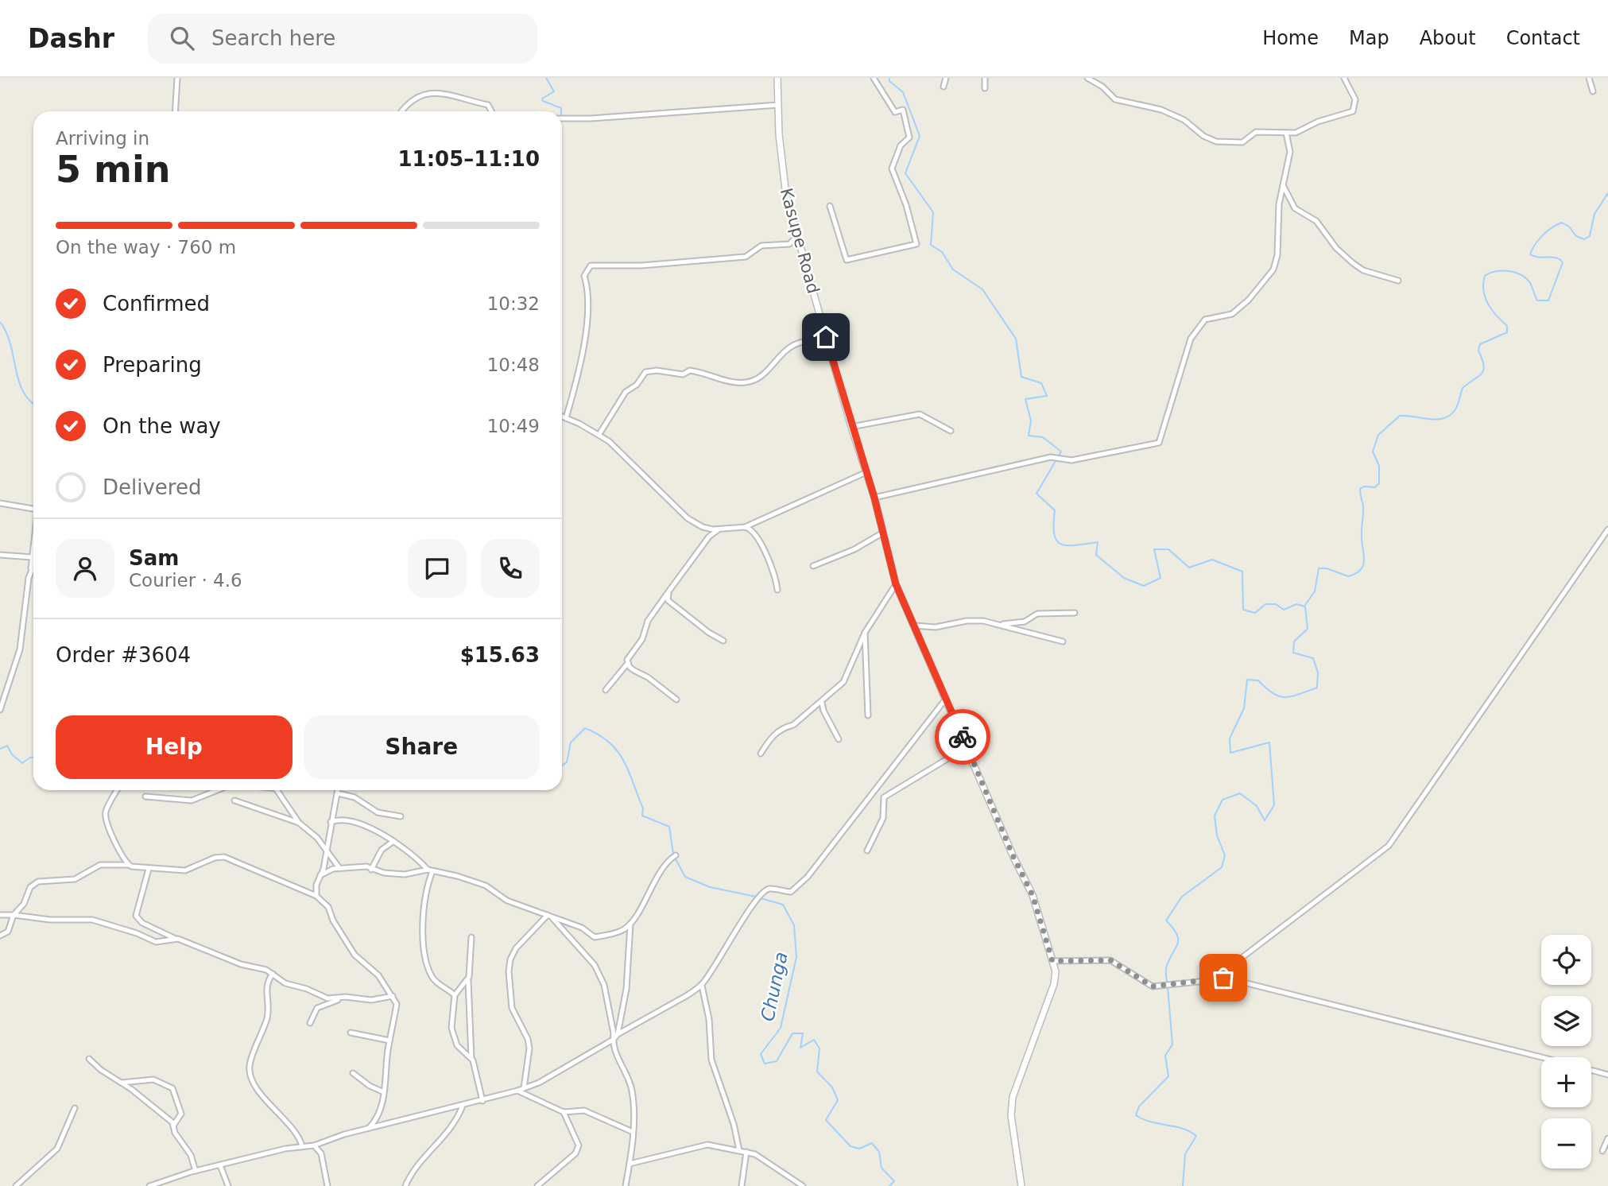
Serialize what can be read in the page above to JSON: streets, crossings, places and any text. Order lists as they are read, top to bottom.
{
  "streets": {
    "street": ["Kasupe Road"]
  },
  "water": ["Chunga"],
  "page": {
    "header": "Dashr",
    "search": "Search here",
    "nav": [
      "Home",
      "Map",
      "About",
      "Contact"
    ],
    "heading": ["5 min", "Arriving in", "11:05–11:10"],
    "panel": [
      "Sam",
      "Courier · 4.6",
      "Order #3604",
      "$15.63"
    ],
    "bar": "On the way · 760 m",
    "list": [
      ["Confirmed", "10:32"],
      ["Preparing", "10:48"],
      ["On the way", "10:49"],
      "Delivered"
    ],
    "buttons": ["Help", "Share"],
    "map_buttons": ["+", "−"]
  }
}
